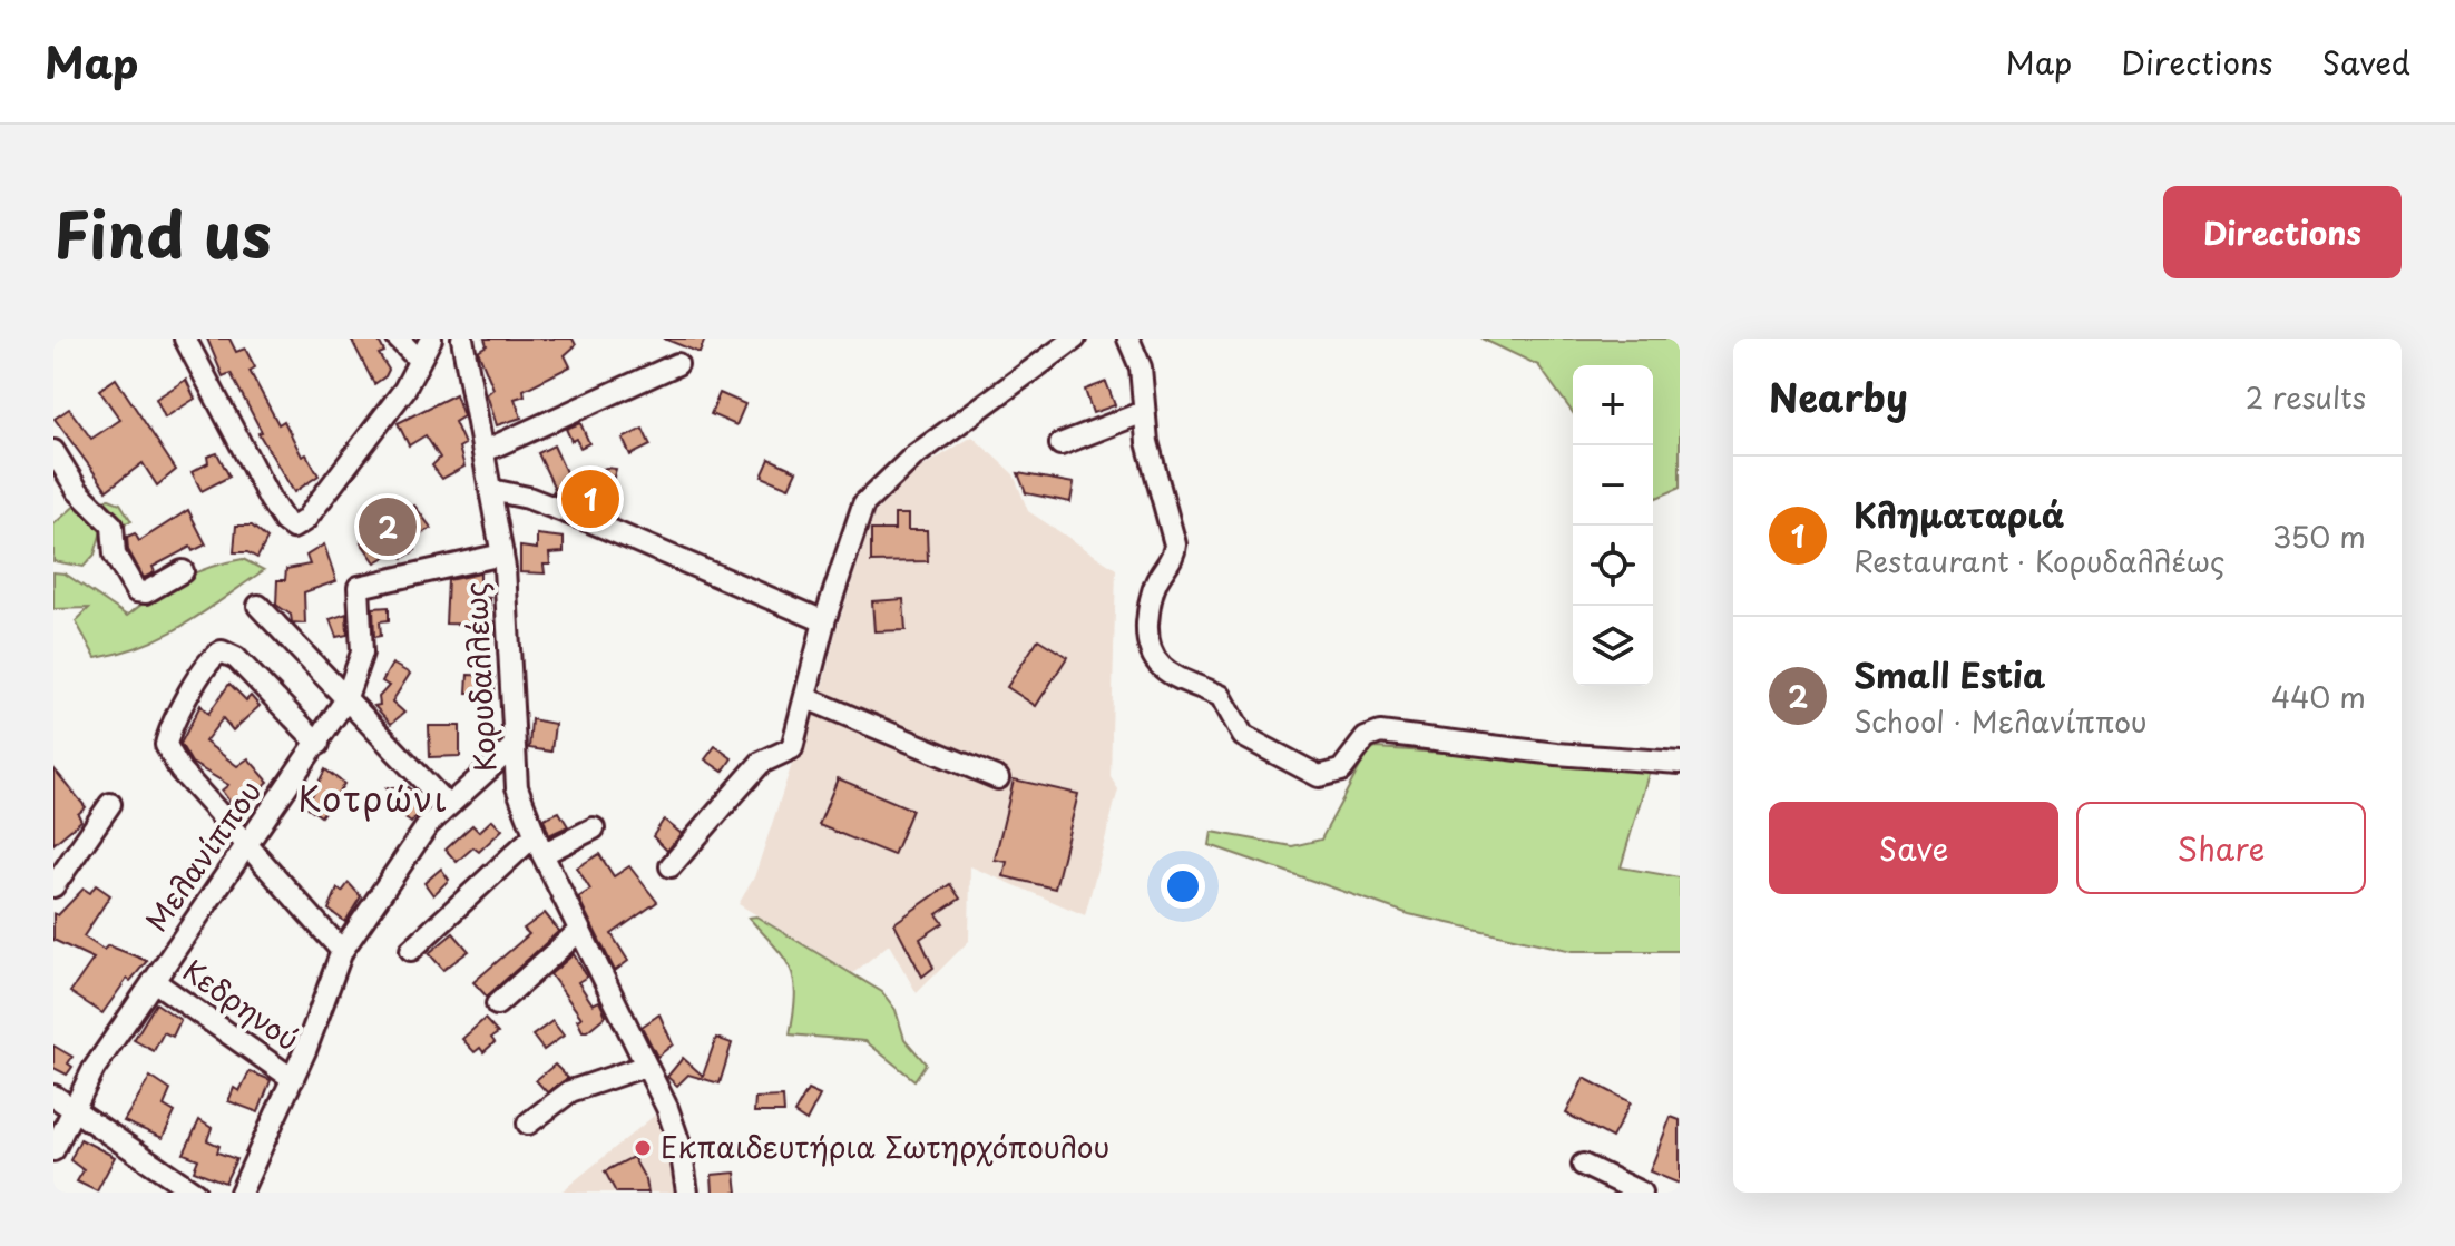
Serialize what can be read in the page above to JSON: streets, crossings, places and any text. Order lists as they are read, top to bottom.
{
  "streets": {
    "street": ["Κορυδαλλέως", "Μελανίππου", "Κεδρηνού"]
  },
  "crossings": [
    ["Κορυδαλλέως", "Μελανίππου"],
    ["Μελανίππου", "Κεδρηνού"]
  ],
  "districts": ["Κοτρώνι"],
  "places": ["Εκπαιδευτήρια Σωτηρχόπουλου"],
  "page": {
    "header": "Map",
    "nav": ["Map", "Directions", "Saved"],
    "title": "Find us",
    "buttons": [
      "Directions",
      ["Save", "Share"]
    ],
    "heading": ["Nearby", "2 results"],
    "map_buttons": ["+", "−"],
    "list": [
      {
        "mark": "1",
        "name": "Κληματαριά",
        "note": "Restaurant · Κορυδαλλέως",
        "value": "350 m"
      },
      {
        "mark": "2",
        "name": "Small Estia",
        "note": "School · Μελανίππου",
        "value": "440 m"
      }
    ],
    "pins": ["1", "2"]
  }
}
